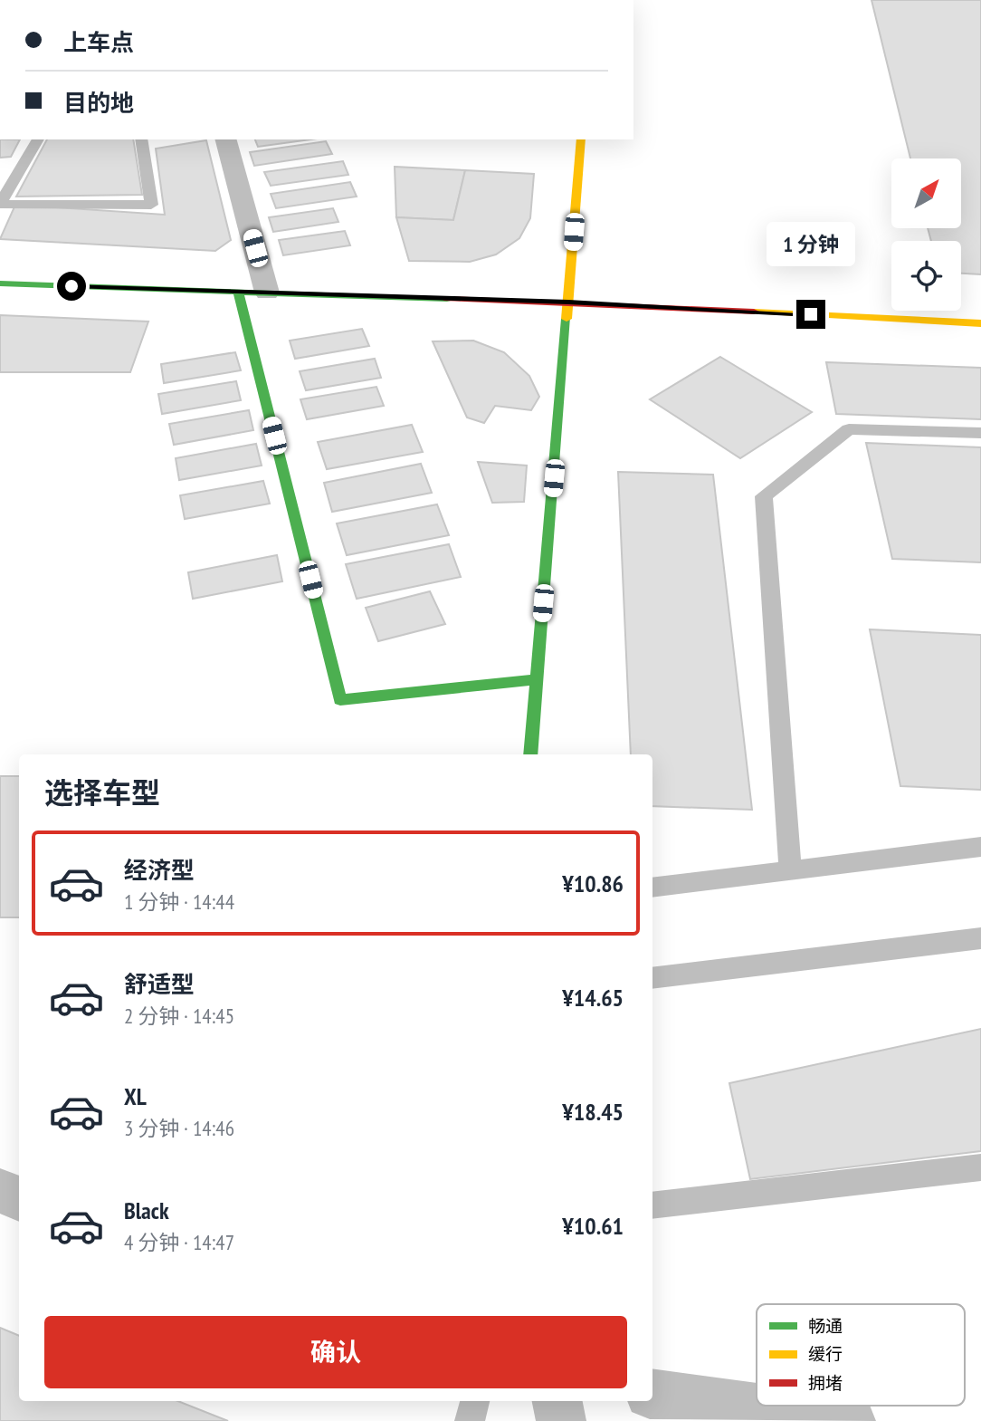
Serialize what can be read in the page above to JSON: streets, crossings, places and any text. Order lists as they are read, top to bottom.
{
  "legend": ["畅通", "缓行", "拥堵"],
  "north": "top right",
  "page": {
    "banner": ["上车点", "目的地"],
    "bubble": "1 分钟",
    "heading": "选择车型",
    "list": [
      {
        "name": "经济型",
        "note": "1 分钟 · 14:44",
        "value": "¥10.86"
      },
      {
        "name": "舒适型",
        "note": "2 分钟 · 14:45",
        "value": "¥14.65"
      },
      {
        "name": "XL",
        "note": "3 分钟 · 14:46",
        "value": "¥18.45"
      },
      {
        "name": "Black",
        "note": "4 分钟 · 14:47",
        "value": "¥10.61"
      }
    ],
    "buttons": "确认"
  }
}
